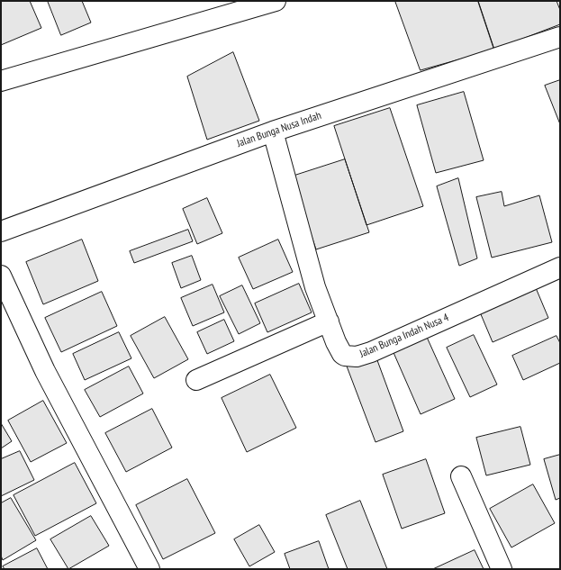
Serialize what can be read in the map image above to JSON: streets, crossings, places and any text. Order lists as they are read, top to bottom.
{
  "streets": {
    "street": ["Jalan Bunga Nusa Indah", "Jalan Bunga Indah Nusa 4"]
  },
  "crossings": [
    ["Jalan Bunga Nusa Indah", "Jalan Bunga Indah Nusa 4"]
  ]
}
